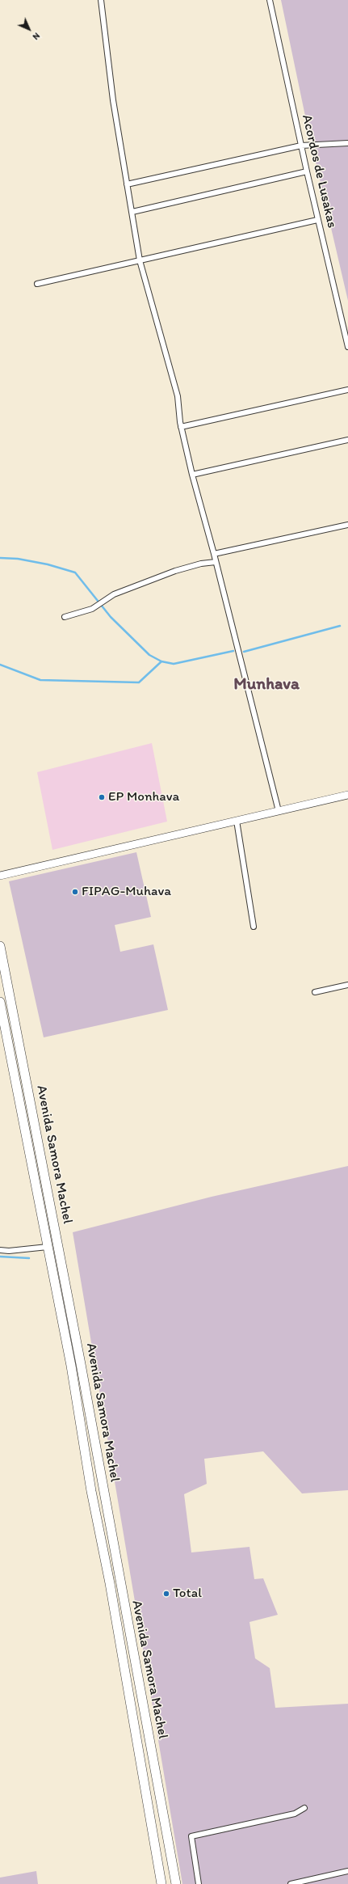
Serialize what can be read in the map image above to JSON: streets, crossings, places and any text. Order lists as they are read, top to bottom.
{
  "streets": {
    "highway": ["Avenida Samora Machel"],
    "street": ["Acordos de Lusakas"]
  },
  "districts": ["Munhava"],
  "places": ["EP Monhava", "FIPAG-Muhava", "Total"],
  "north": "bottom right"
}
